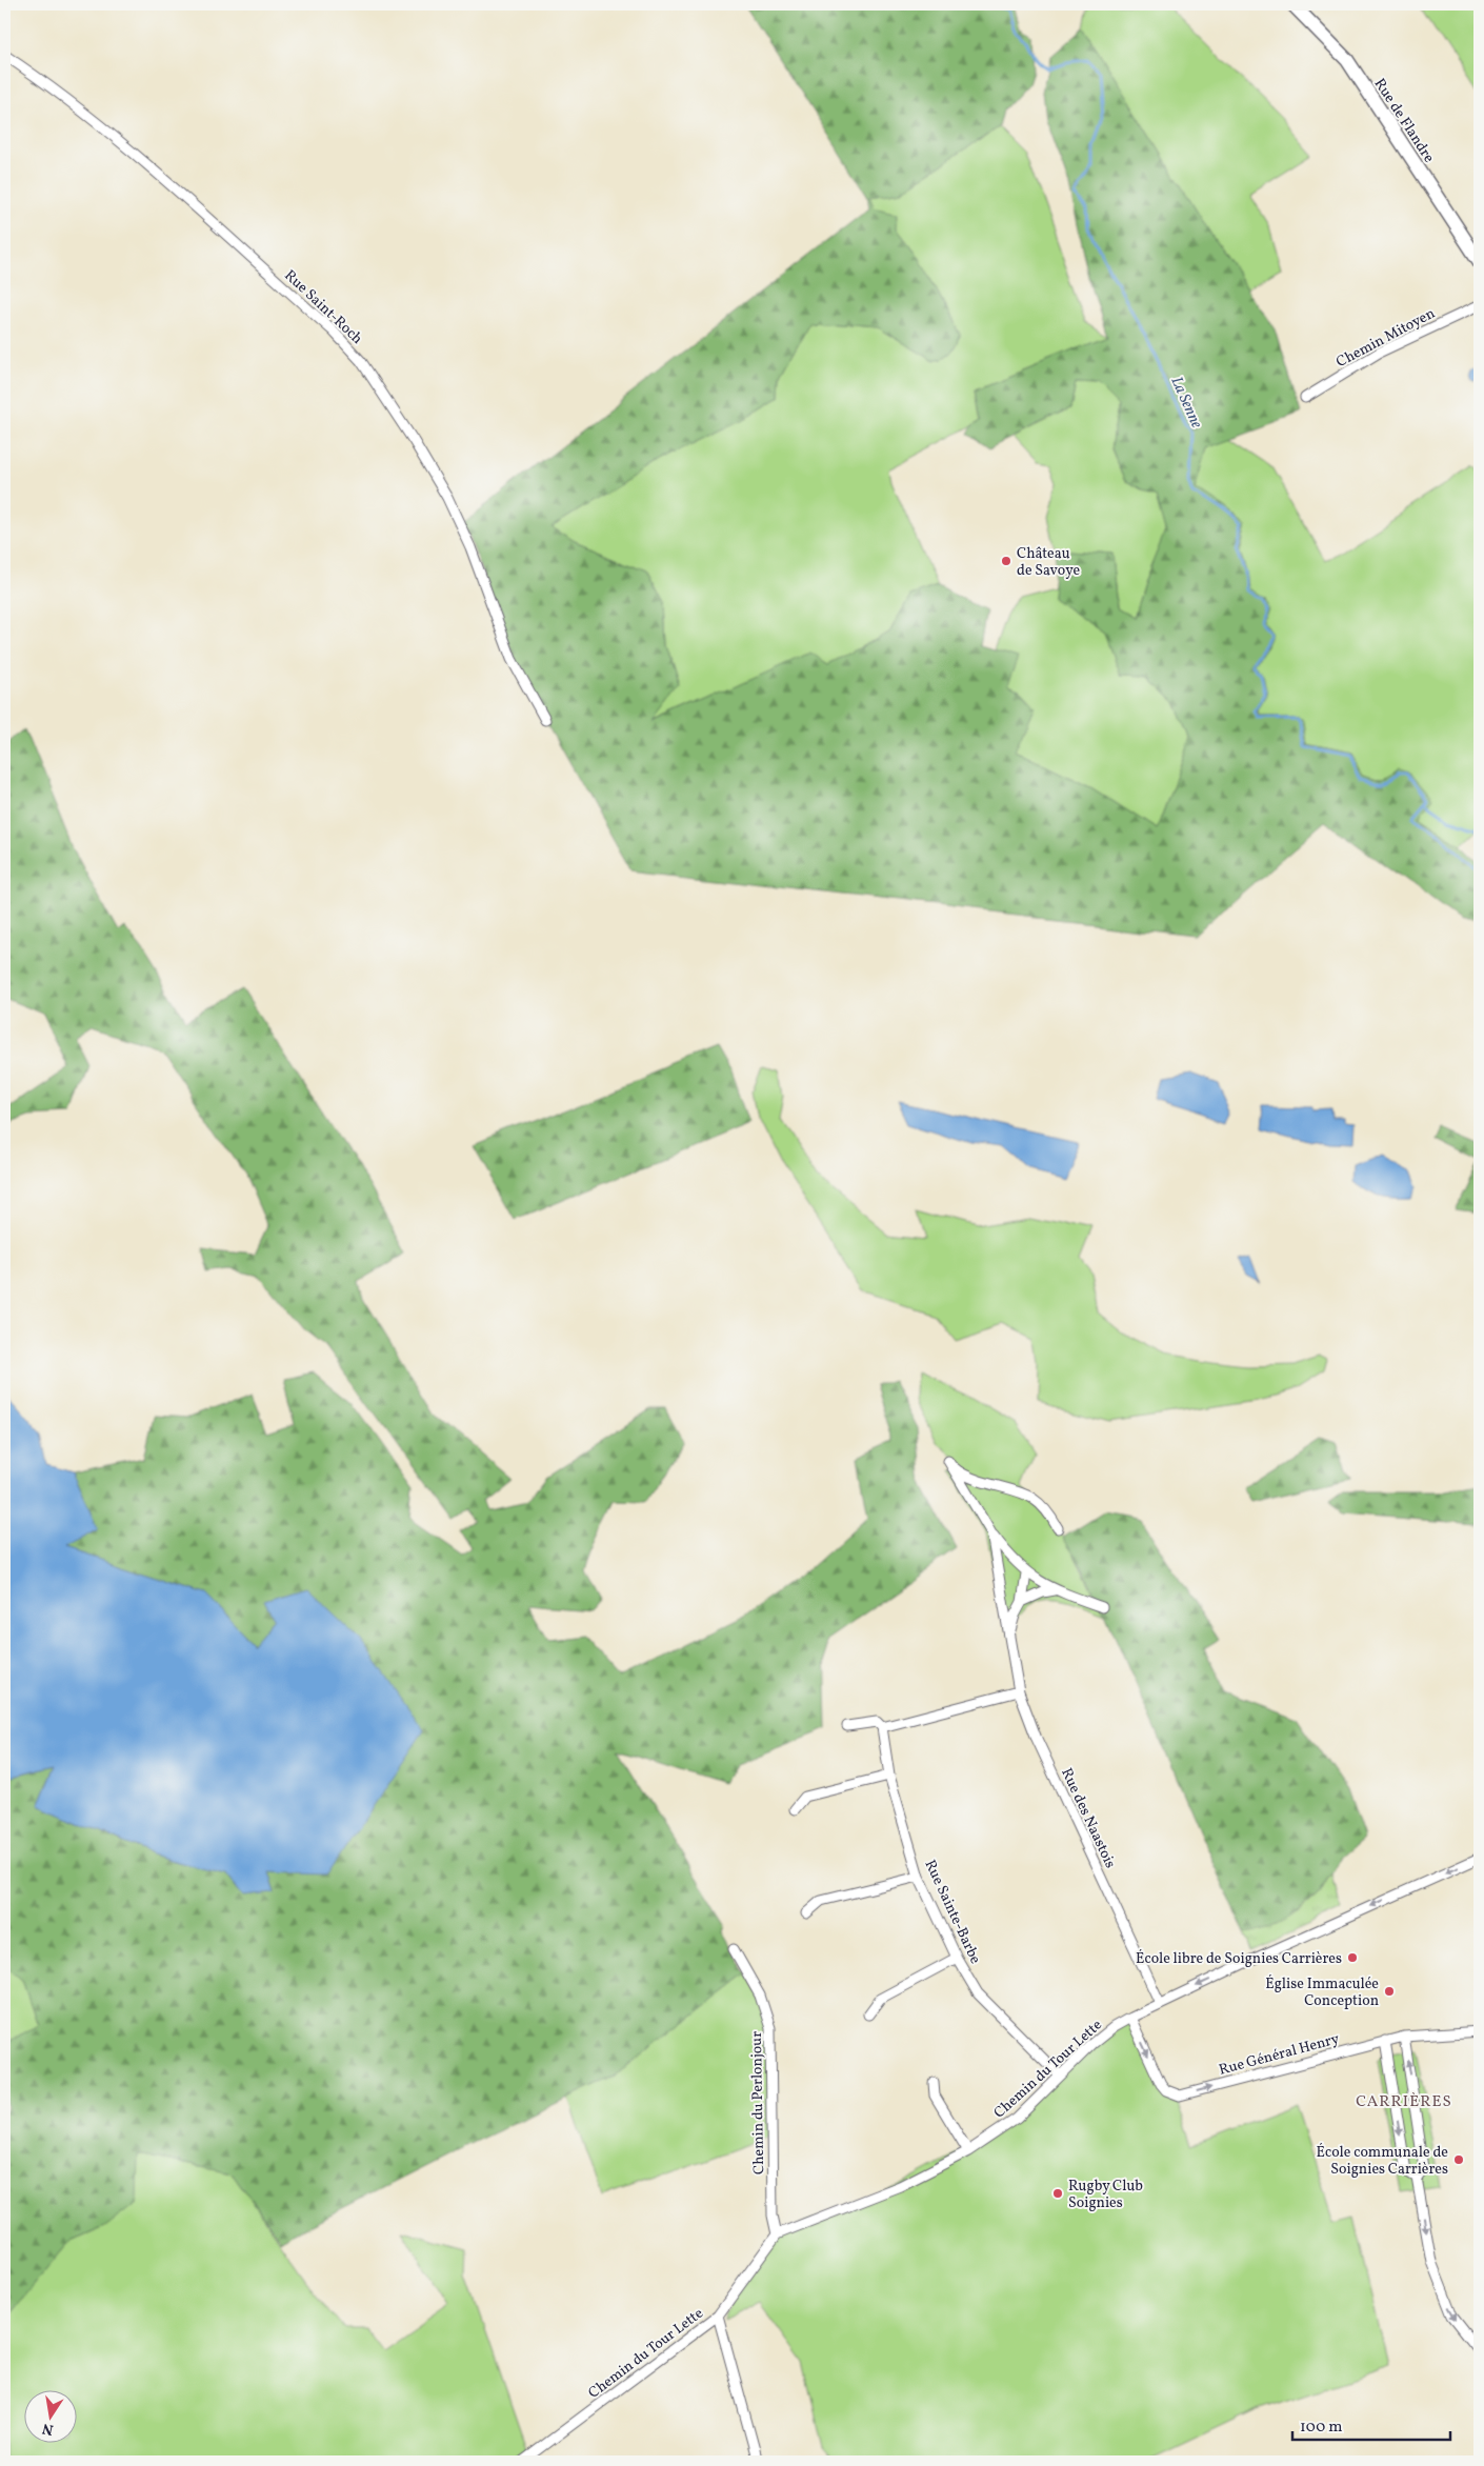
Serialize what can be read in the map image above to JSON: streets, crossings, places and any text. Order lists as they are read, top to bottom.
{
  "streets": {
    "street": [
      "Rue de Flandre",
      "Rue Saint-Roch",
      "Chemin Mitoyen",
      "Rue des Naastois",
      "Rue Sainte-Barbe",
      "Rue Général Henry",
      "Chemin du Tour Lette",
      "Chemin du Perlonjour"
    ]
  },
  "crossings": [
    ["Rue des Naastois", "Chemin du Tour Lette"],
    ["Rue Sainte-Barbe", "Chemin du Tour Lette"],
    ["Rue Général Henry", "Chemin du Tour Lette"],
    ["Chemin du Tour Lette", "Chemin du Perlonjour"]
  ],
  "one_way": ["Rue Général Henry"],
  "districts": ["CARRIÈRES"],
  "water": ["La Senne"],
  "places": [
    "Château de Savoye",
    "École libre de Soignies Carrières",
    "Église Immaculée Conception",
    "École communale de Soignies Carrières",
    "Rugby Club Soignies"
  ],
  "scale_bar": "100 m",
  "north": "bottom"
}
